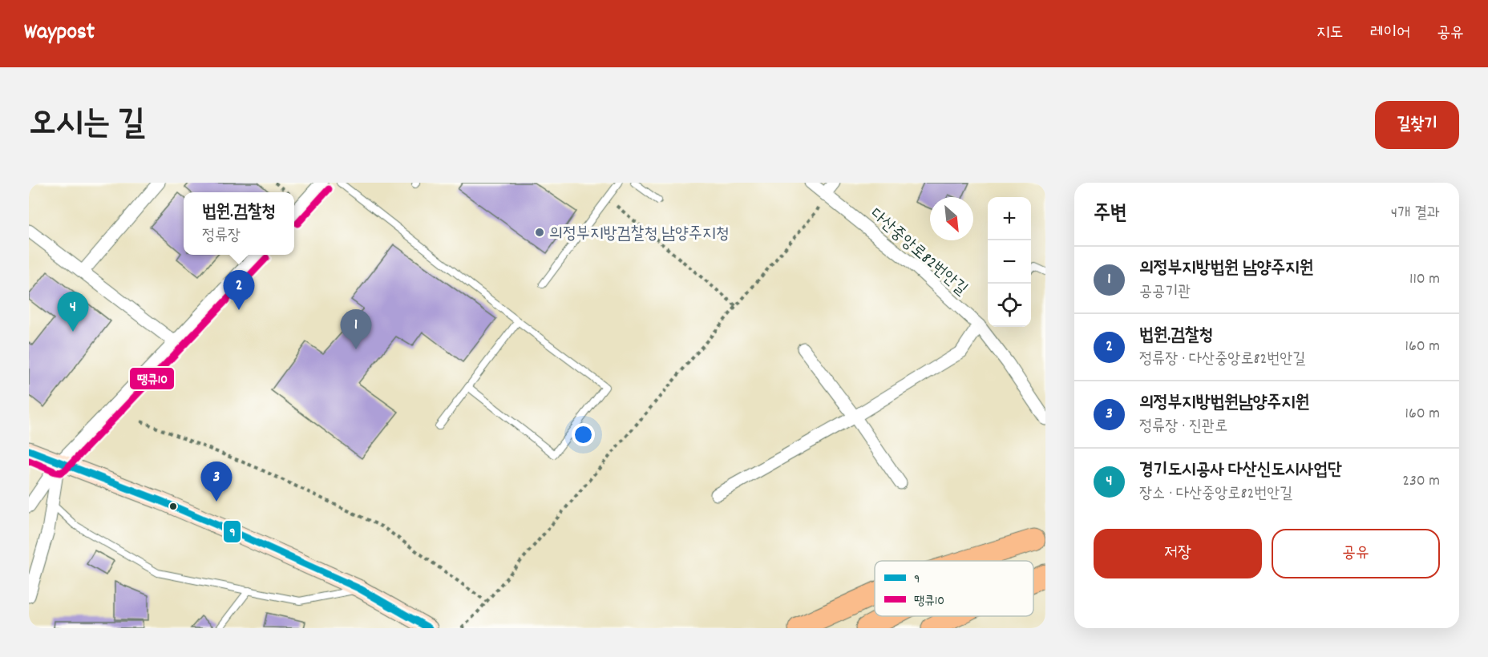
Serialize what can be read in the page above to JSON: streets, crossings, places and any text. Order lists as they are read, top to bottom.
{
  "streets": {
    "street": ["다산중앙로82번안길"]
  },
  "places": ["의정부지방검찰청 남양주지청"],
  "lines": ["transit line 땡큐10", "transit line 9"],
  "legend": ["9", "땡큐10"],
  "north": "bottom right",
  "page": {
    "header": "Waypost",
    "nav": ["지도", "레이어", "공유"],
    "title": "오시는 길",
    "buttons": [
      "길찾기",
      ["저장", "공유"]
    ],
    "heading": ["주변", "4개 결과"],
    "popup": ["법원.검찰청", "정류장"],
    "map_buttons": ["+", "−"],
    "list": [
      {
        "mark": "1",
        "name": "의정부지방법원 남양주지원",
        "note": "공공기관",
        "value": "110 m"
      },
      {
        "mark": "2",
        "name": "법원.검찰청",
        "note": "정류장 · 다산중앙로82번안길",
        "value": "160 m"
      },
      {
        "mark": "3",
        "name": "의정부지방법원남양주지원",
        "note": "정류장 · 진관로",
        "value": "160 m"
      },
      {
        "mark": "4",
        "name": "경기도시공사 다산신도시사업단",
        "note": "장소 · 다산중앙로82번안길",
        "value": "230 m"
      }
    ],
    "pins": [
      "2",
      "4",
      "1",
      "3"
    ]
  }
}
